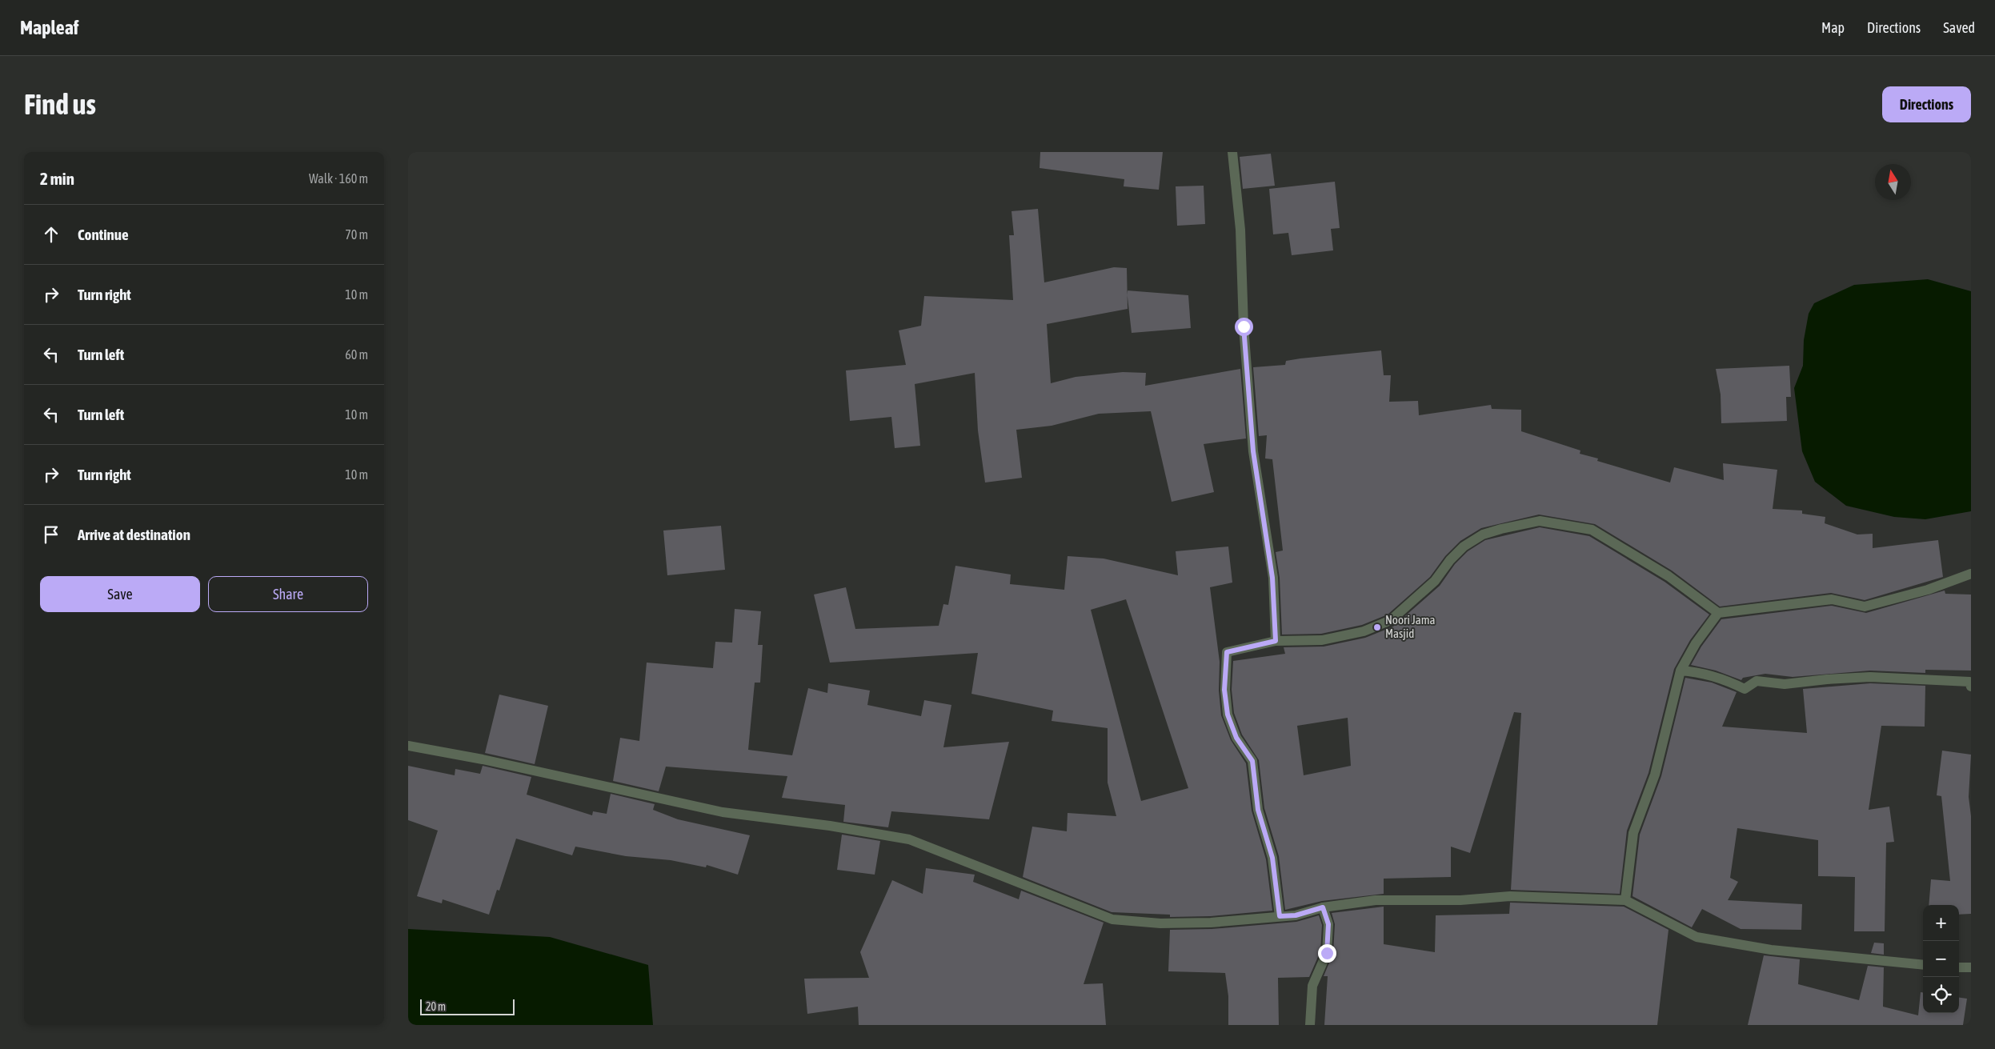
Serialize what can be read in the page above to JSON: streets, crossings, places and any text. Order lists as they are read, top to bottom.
{
  "places": ["Noori Jama Masjid"],
  "scale_bar": "20 m",
  "north": "top",
  "page": {
    "header": "Mapleaf",
    "nav": ["Map", "Directions", "Saved"],
    "buttons": [
      "Directions",
      ["Save", "Share"]
    ],
    "title": "Find us",
    "heading": ["2 min", "Walk · 160 m"],
    "list": [
      ["Continue", "70 m"],
      ["Turn right", "10 m"],
      ["Turn left", "60 m"],
      ["Turn left", "10 m"],
      ["Turn right", "10 m"],
      "Arrive at destination"
    ],
    "map_buttons": ["+", "−"],
    "scale": "20 m"
  }
}
